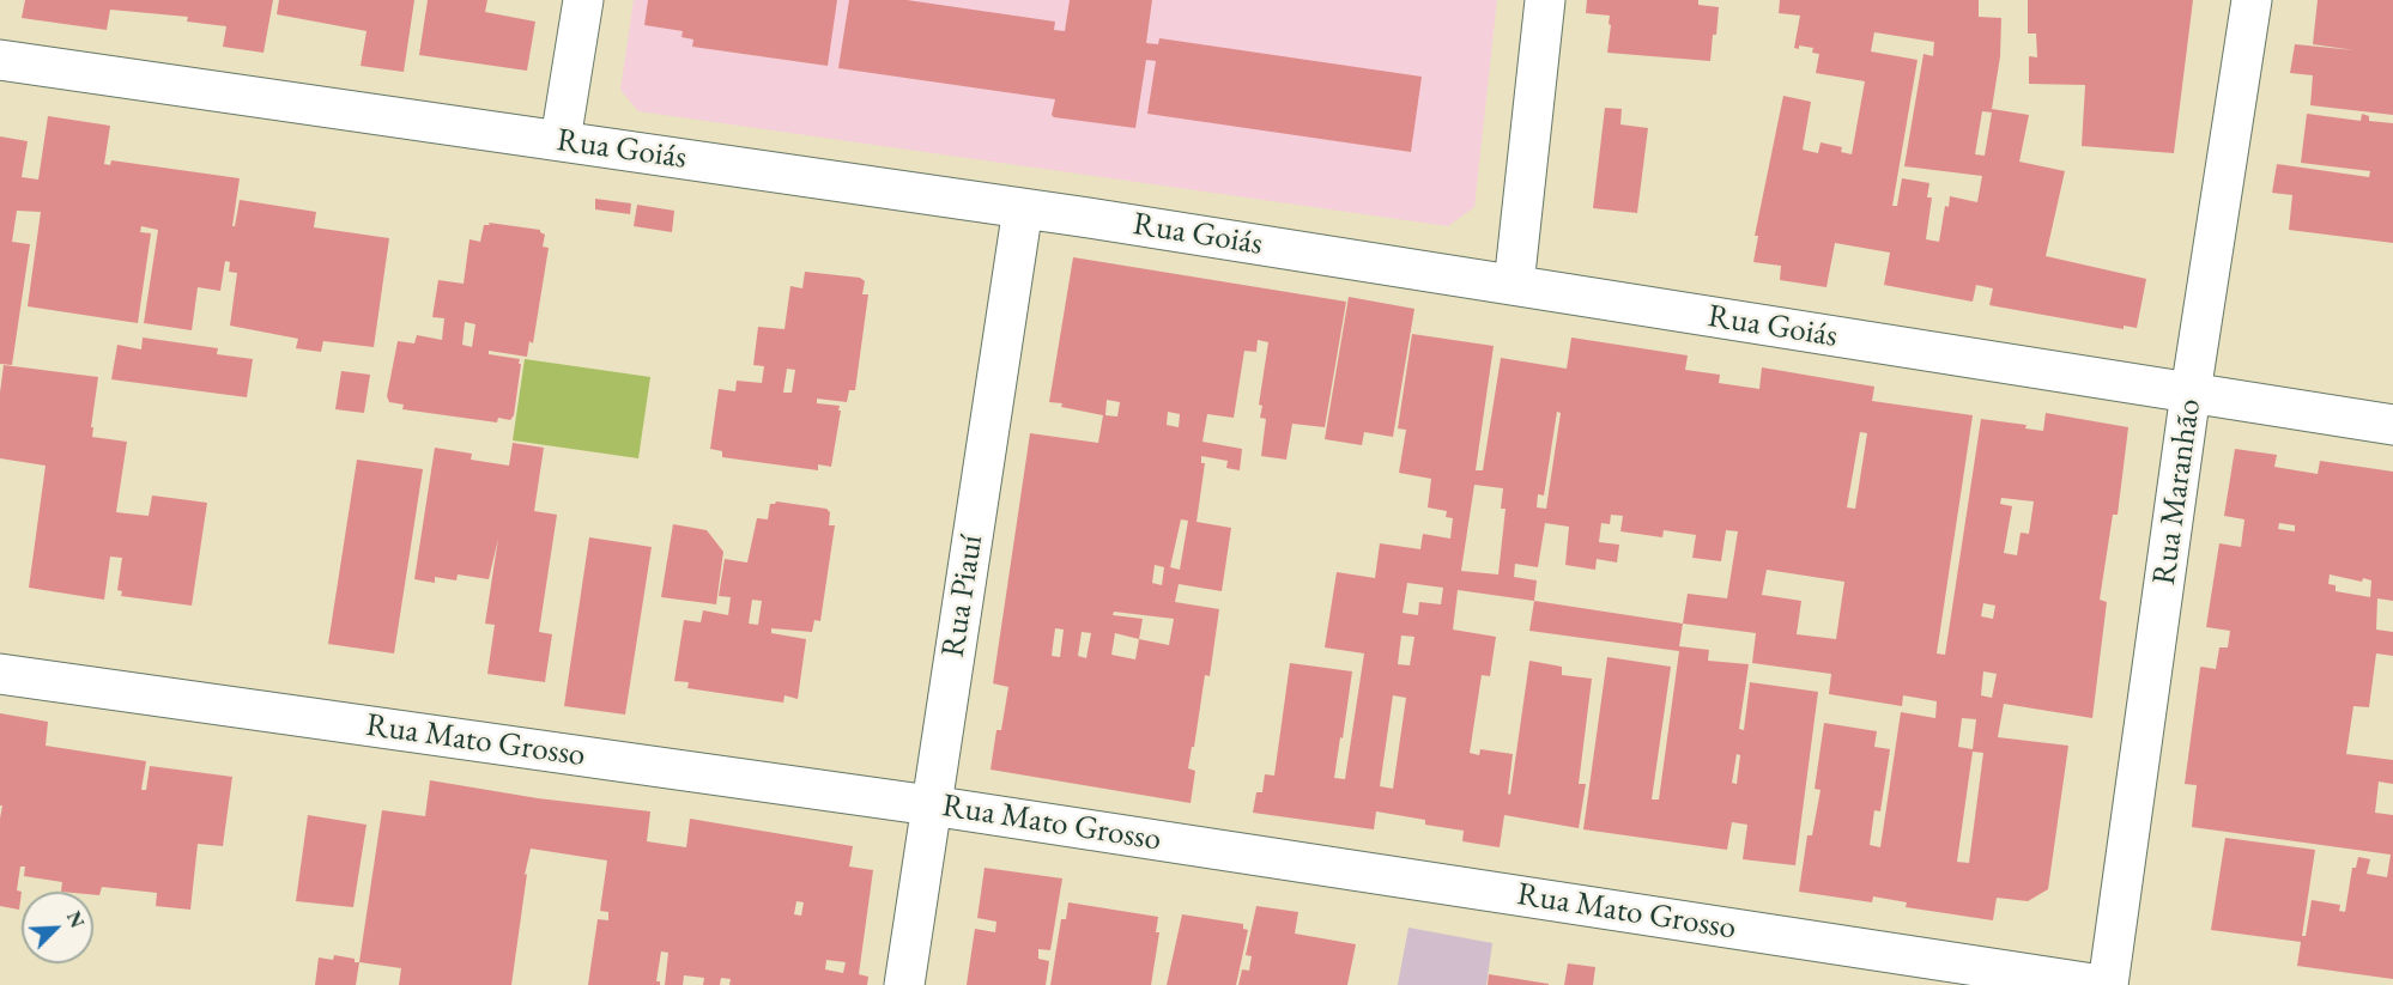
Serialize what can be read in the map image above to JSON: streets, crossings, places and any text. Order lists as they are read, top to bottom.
{
  "streets": {
    "street": [
      "Rua Goiás",
      "Rua Maranhão",
      "Rua Piauí",
      "Rua Mato Grosso"
    ]
  },
  "crossings": [
    ["Rua Goiás", "Rua Maranhão"],
    ["Rua Goiás", "Rua Piauí"],
    ["Rua Piauí", "Rua Mato Grosso"]
  ],
  "north": "top right"
}
